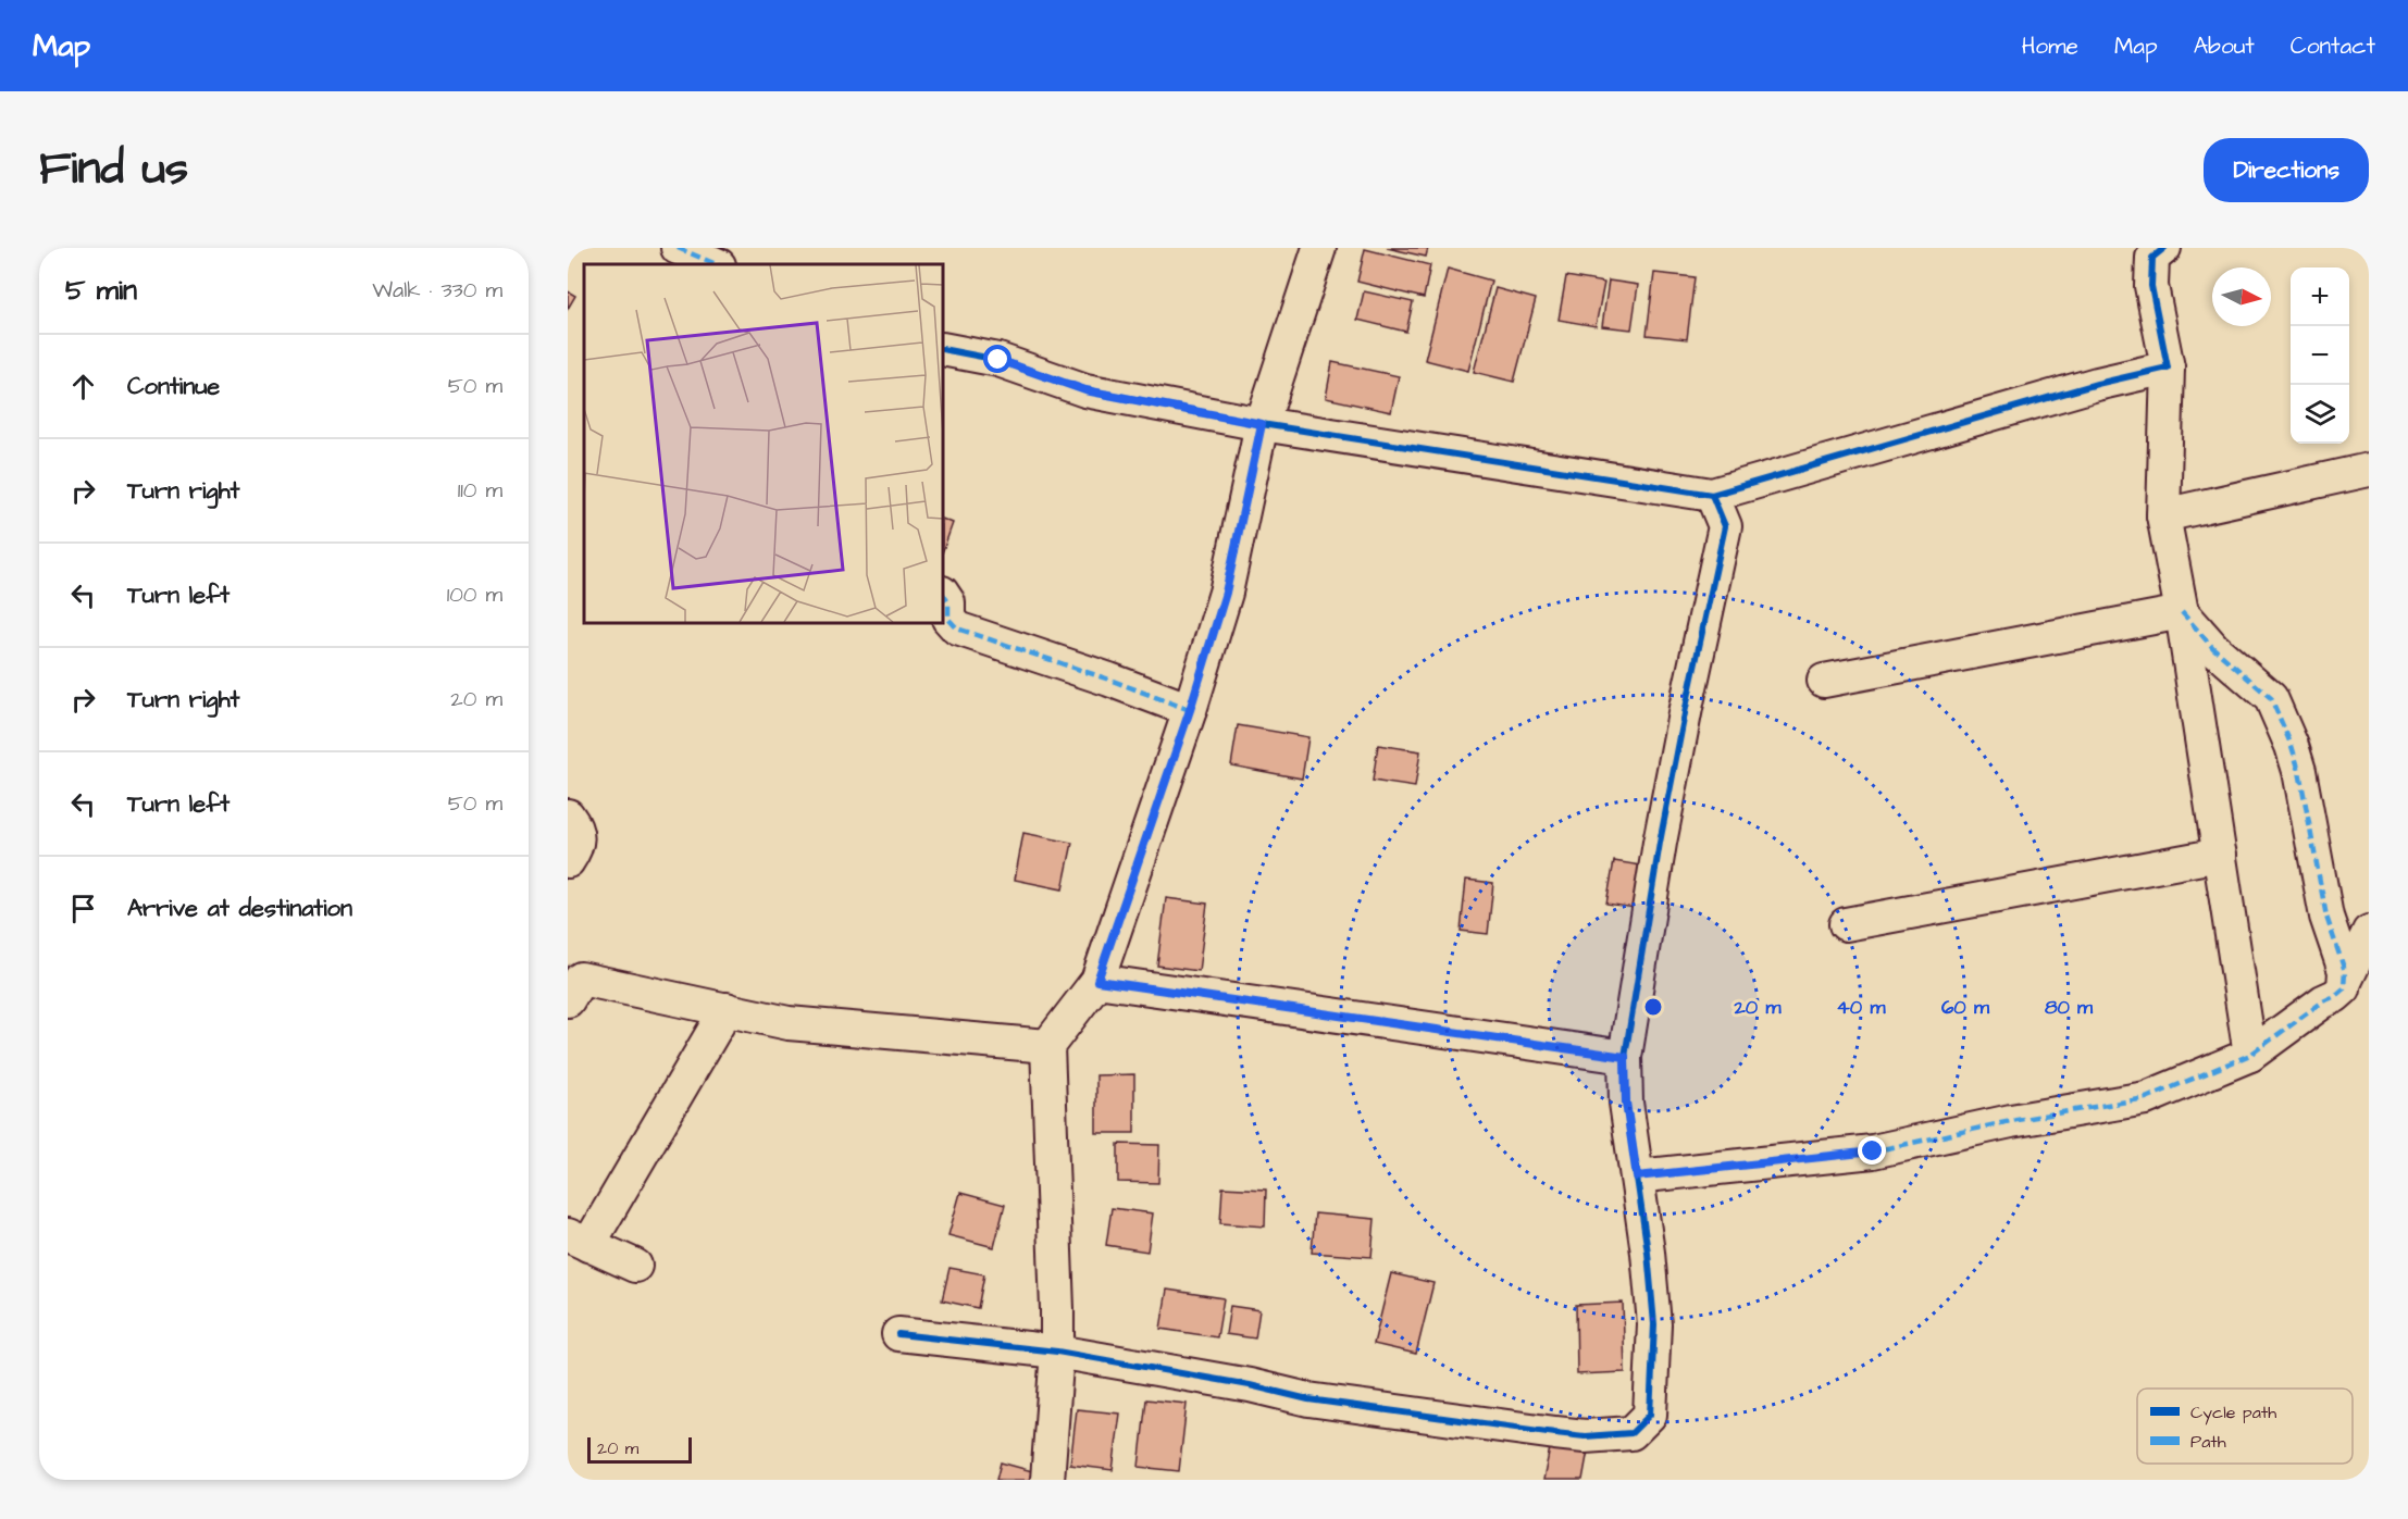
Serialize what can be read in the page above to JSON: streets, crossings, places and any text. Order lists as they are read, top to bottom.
{
  "legend": ["Cycle path", "Path"],
  "scale_bar": "20 m",
  "north": "right",
  "page": {
    "header": "Map",
    "nav": [
      "Home",
      "Map",
      "About",
      "Contact"
    ],
    "title": "Find us",
    "buttons": "Directions",
    "heading": ["5 min", "Walk · 330 m"],
    "map_buttons": ["+", "−"],
    "list": [
      ["Continue", "50 m"],
      ["Turn right", "110 m"],
      ["Turn left", "100 m"],
      ["Turn right", "20 m"],
      ["Turn left", "50 m"],
      "Arrive at destination"
    ],
    "scale": "20 m"
  },
  "rings": [
    "20 m",
    "40 m",
    "60 m",
    "80 m"
  ]
}
